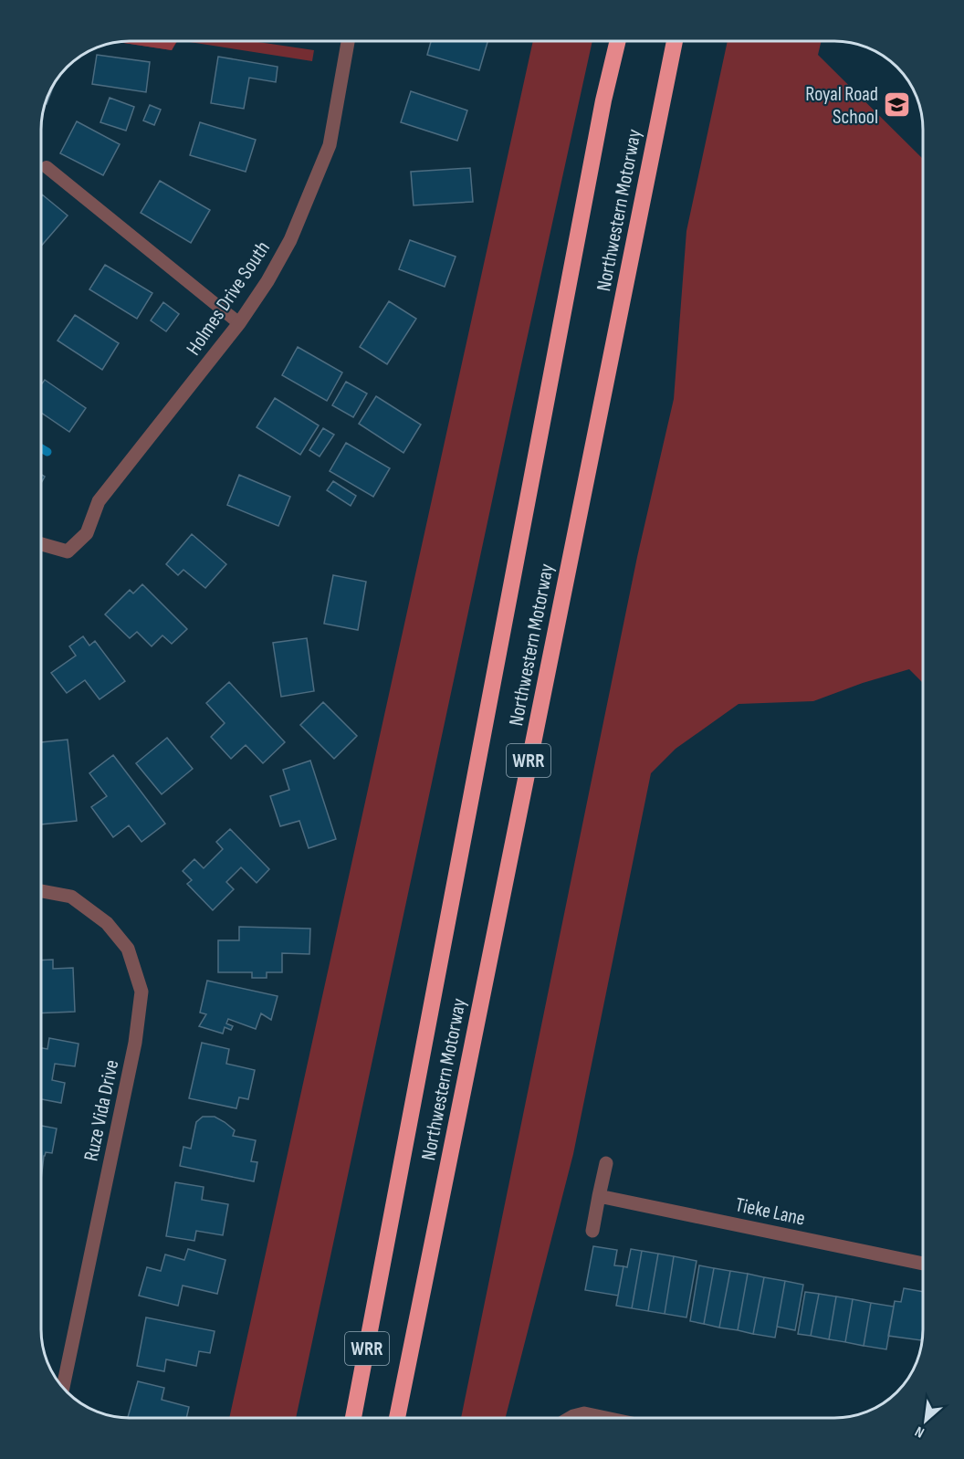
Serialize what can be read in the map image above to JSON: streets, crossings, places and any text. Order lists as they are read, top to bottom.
{
  "streets": {
    "highway": ["Northwestern Motorway", "WRR"],
    "street": ["Holmes Drive South", "Ruze Vida Drive", "Tieke Lane"]
  },
  "places": {
    "school or university": ["Royal Road School"]
  },
  "north": "bottom left"
}
